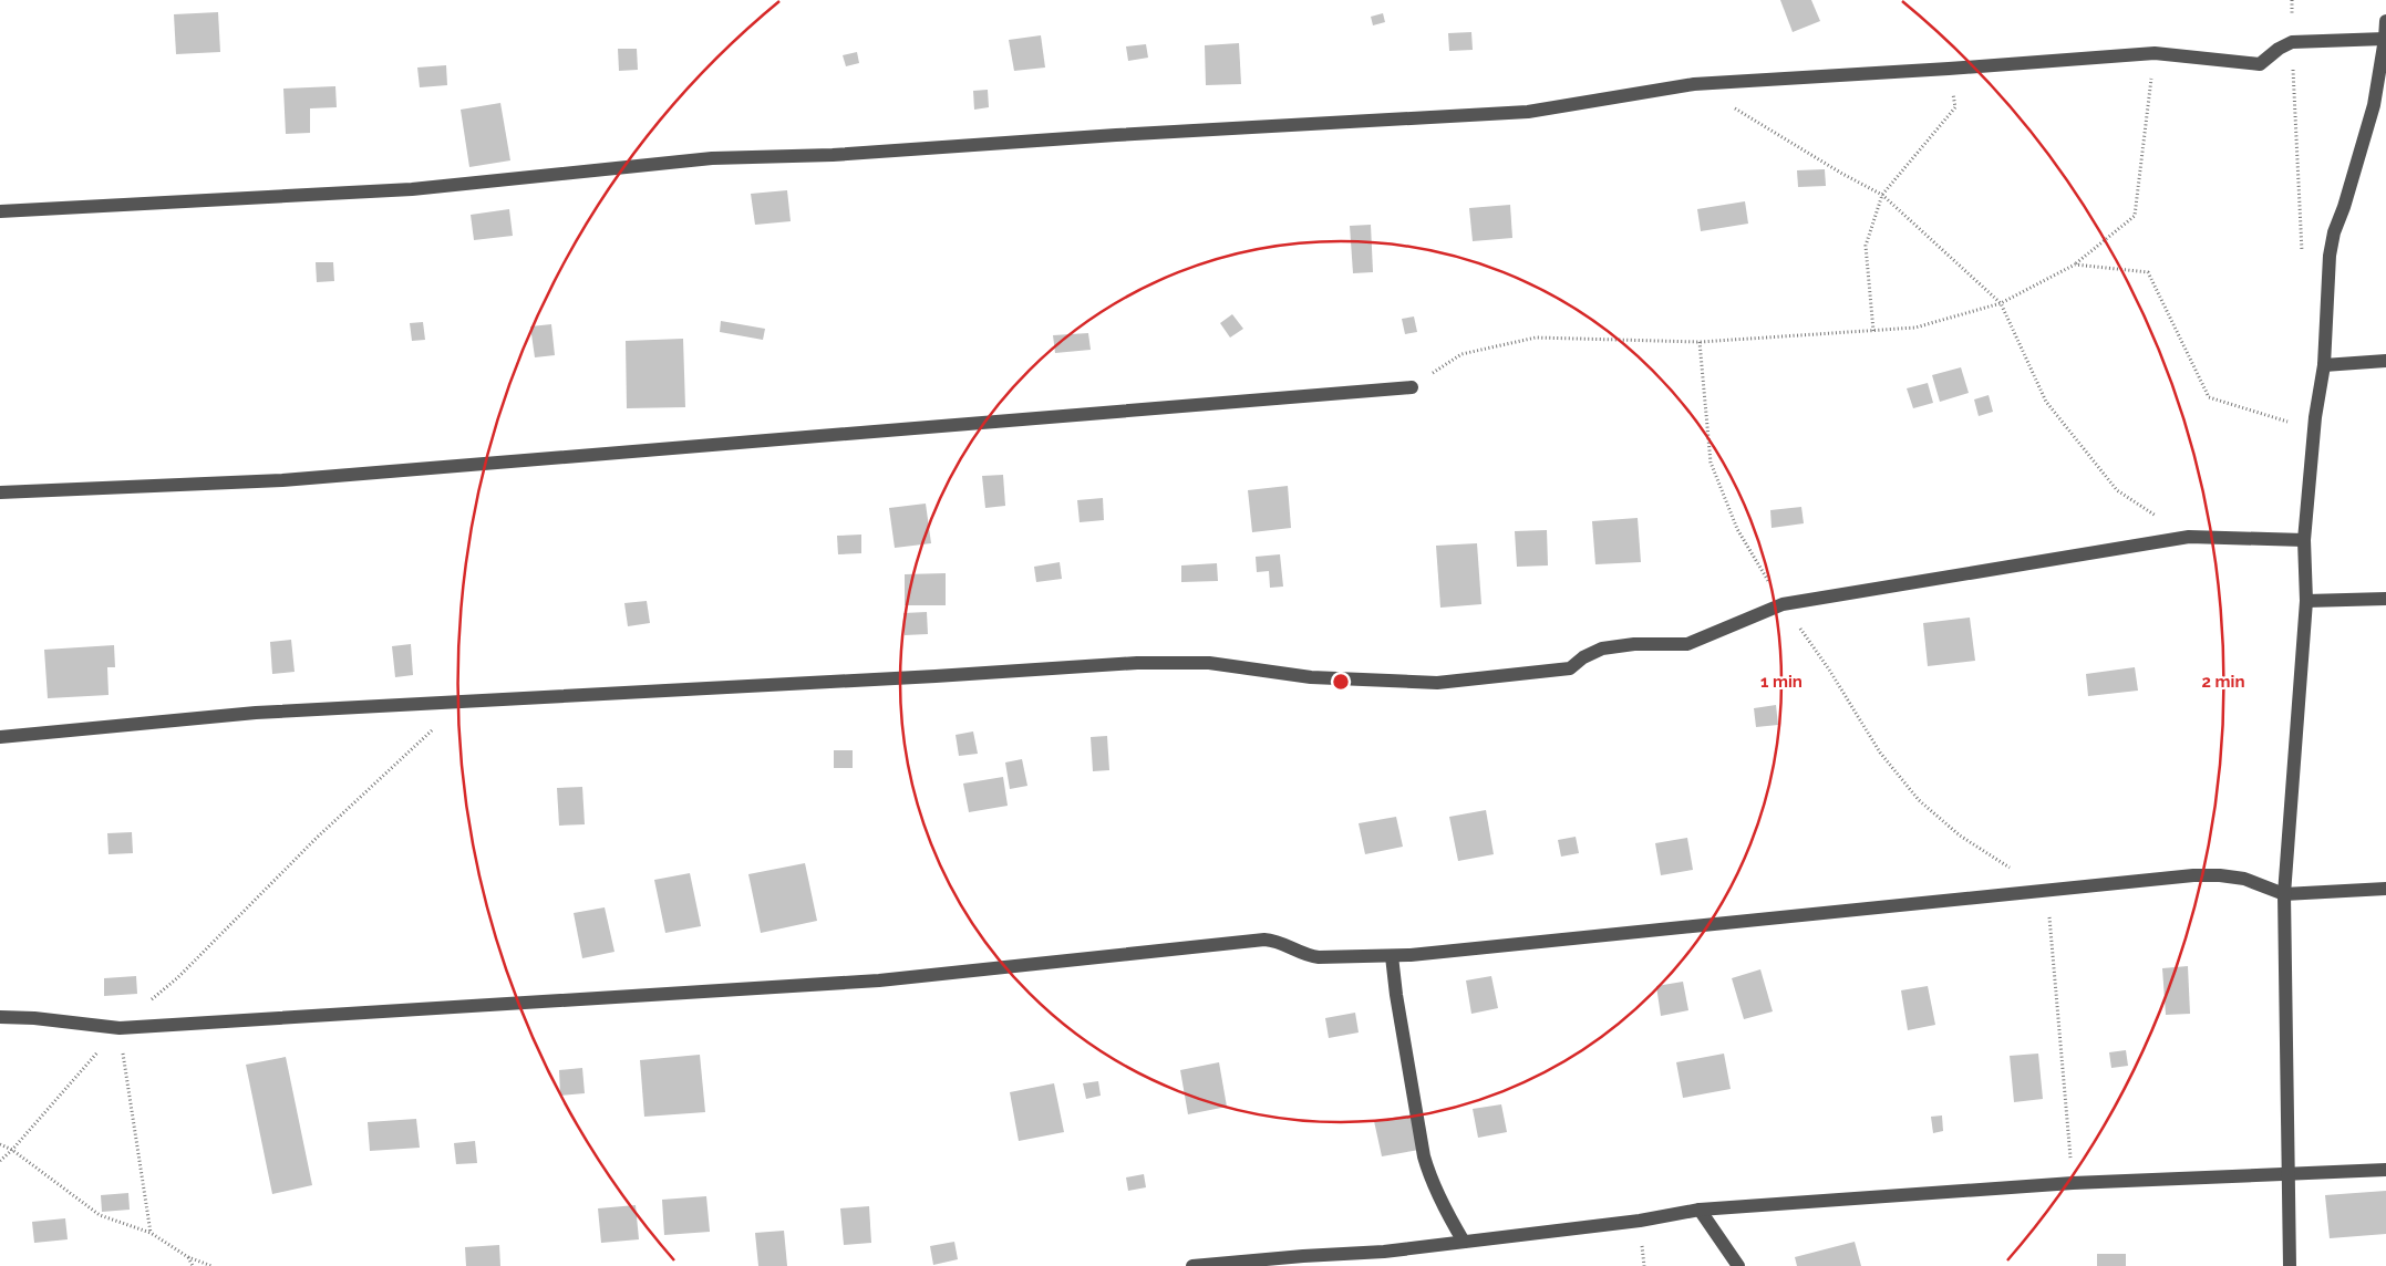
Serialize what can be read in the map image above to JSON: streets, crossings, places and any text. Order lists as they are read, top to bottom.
{
  "rings": ["1 min", "2 min"]
}
